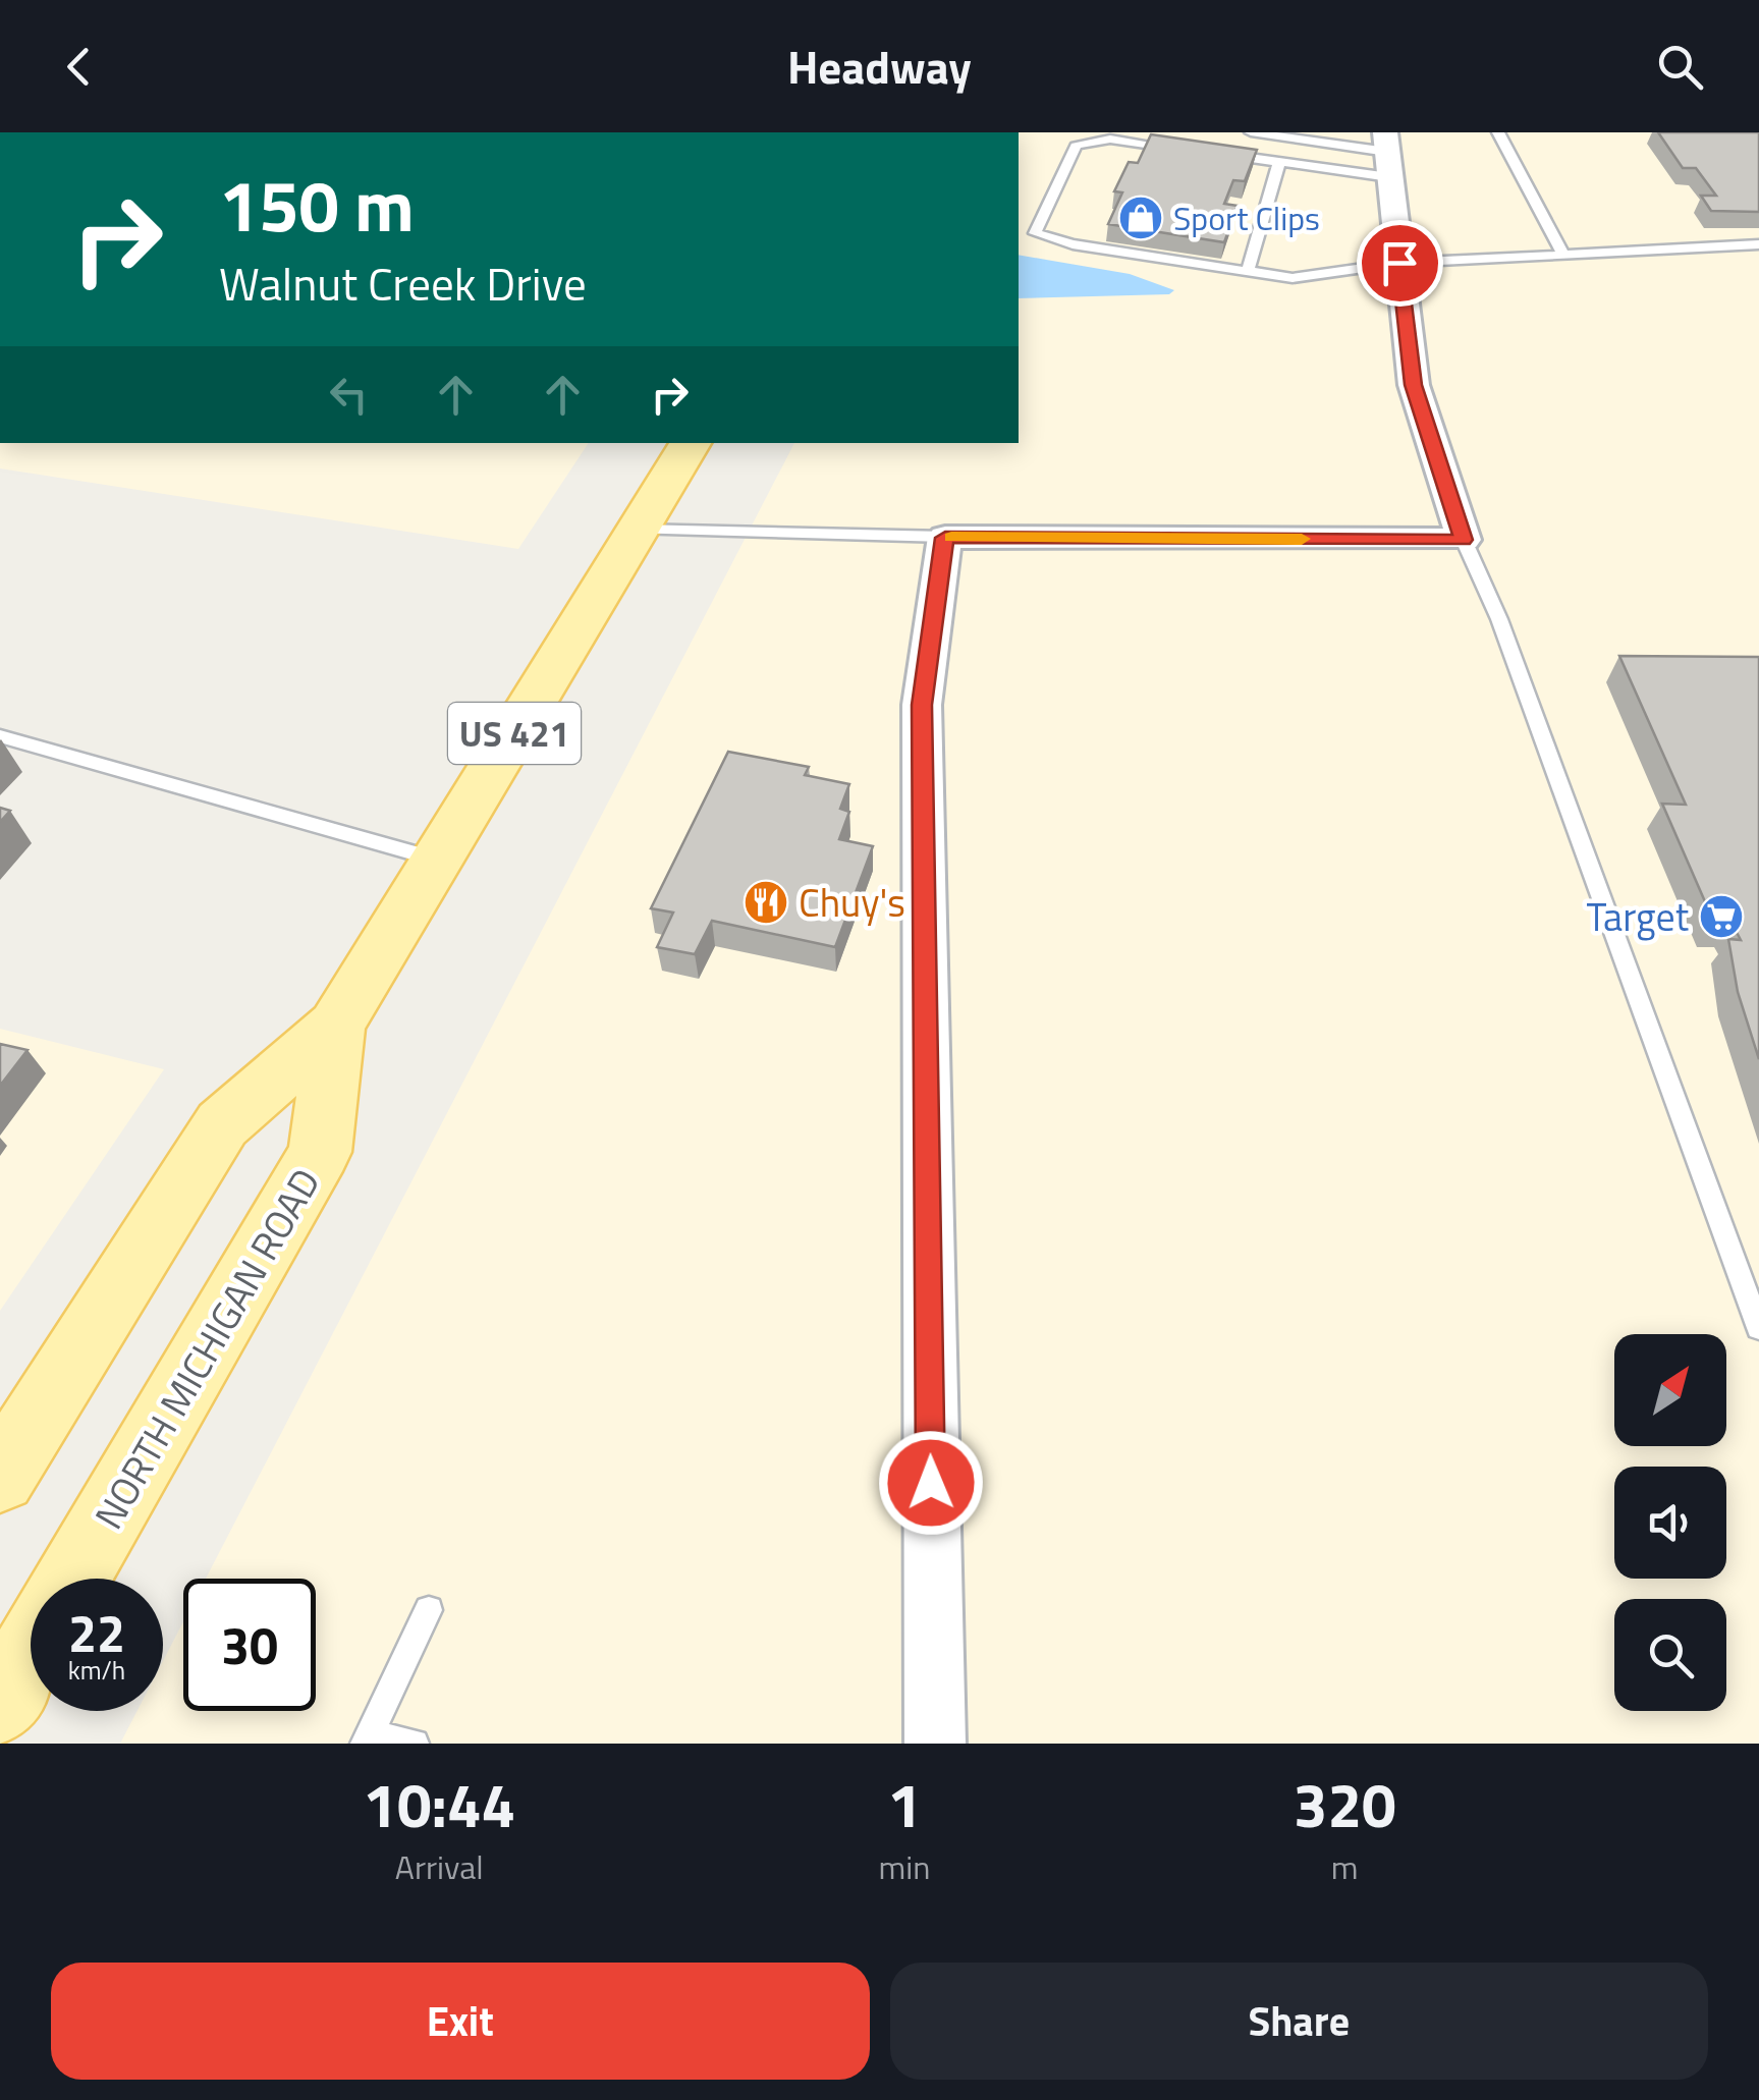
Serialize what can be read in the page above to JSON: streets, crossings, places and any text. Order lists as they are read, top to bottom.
{
  "streets": {
    "main road": ["US 421", "NORTH MICHIGAN ROAD"]
  },
  "places": {
    "shop": ["Sport Clips"],
    "restaurant": ["Chuy's"],
    "supermarket": ["Target"]
  },
  "north": "top right",
  "page": {
    "header": "Headway",
    "turn": ["150 m", "Walnut Creek Drive"],
    "speed": "22 km/h",
    "limit": "30",
    "eta": [
      "10:44",
      "Arrival",
      "1",
      "min",
      "320",
      "m"
    ],
    "buttons": ["Exit", "Share"]
  }
}
